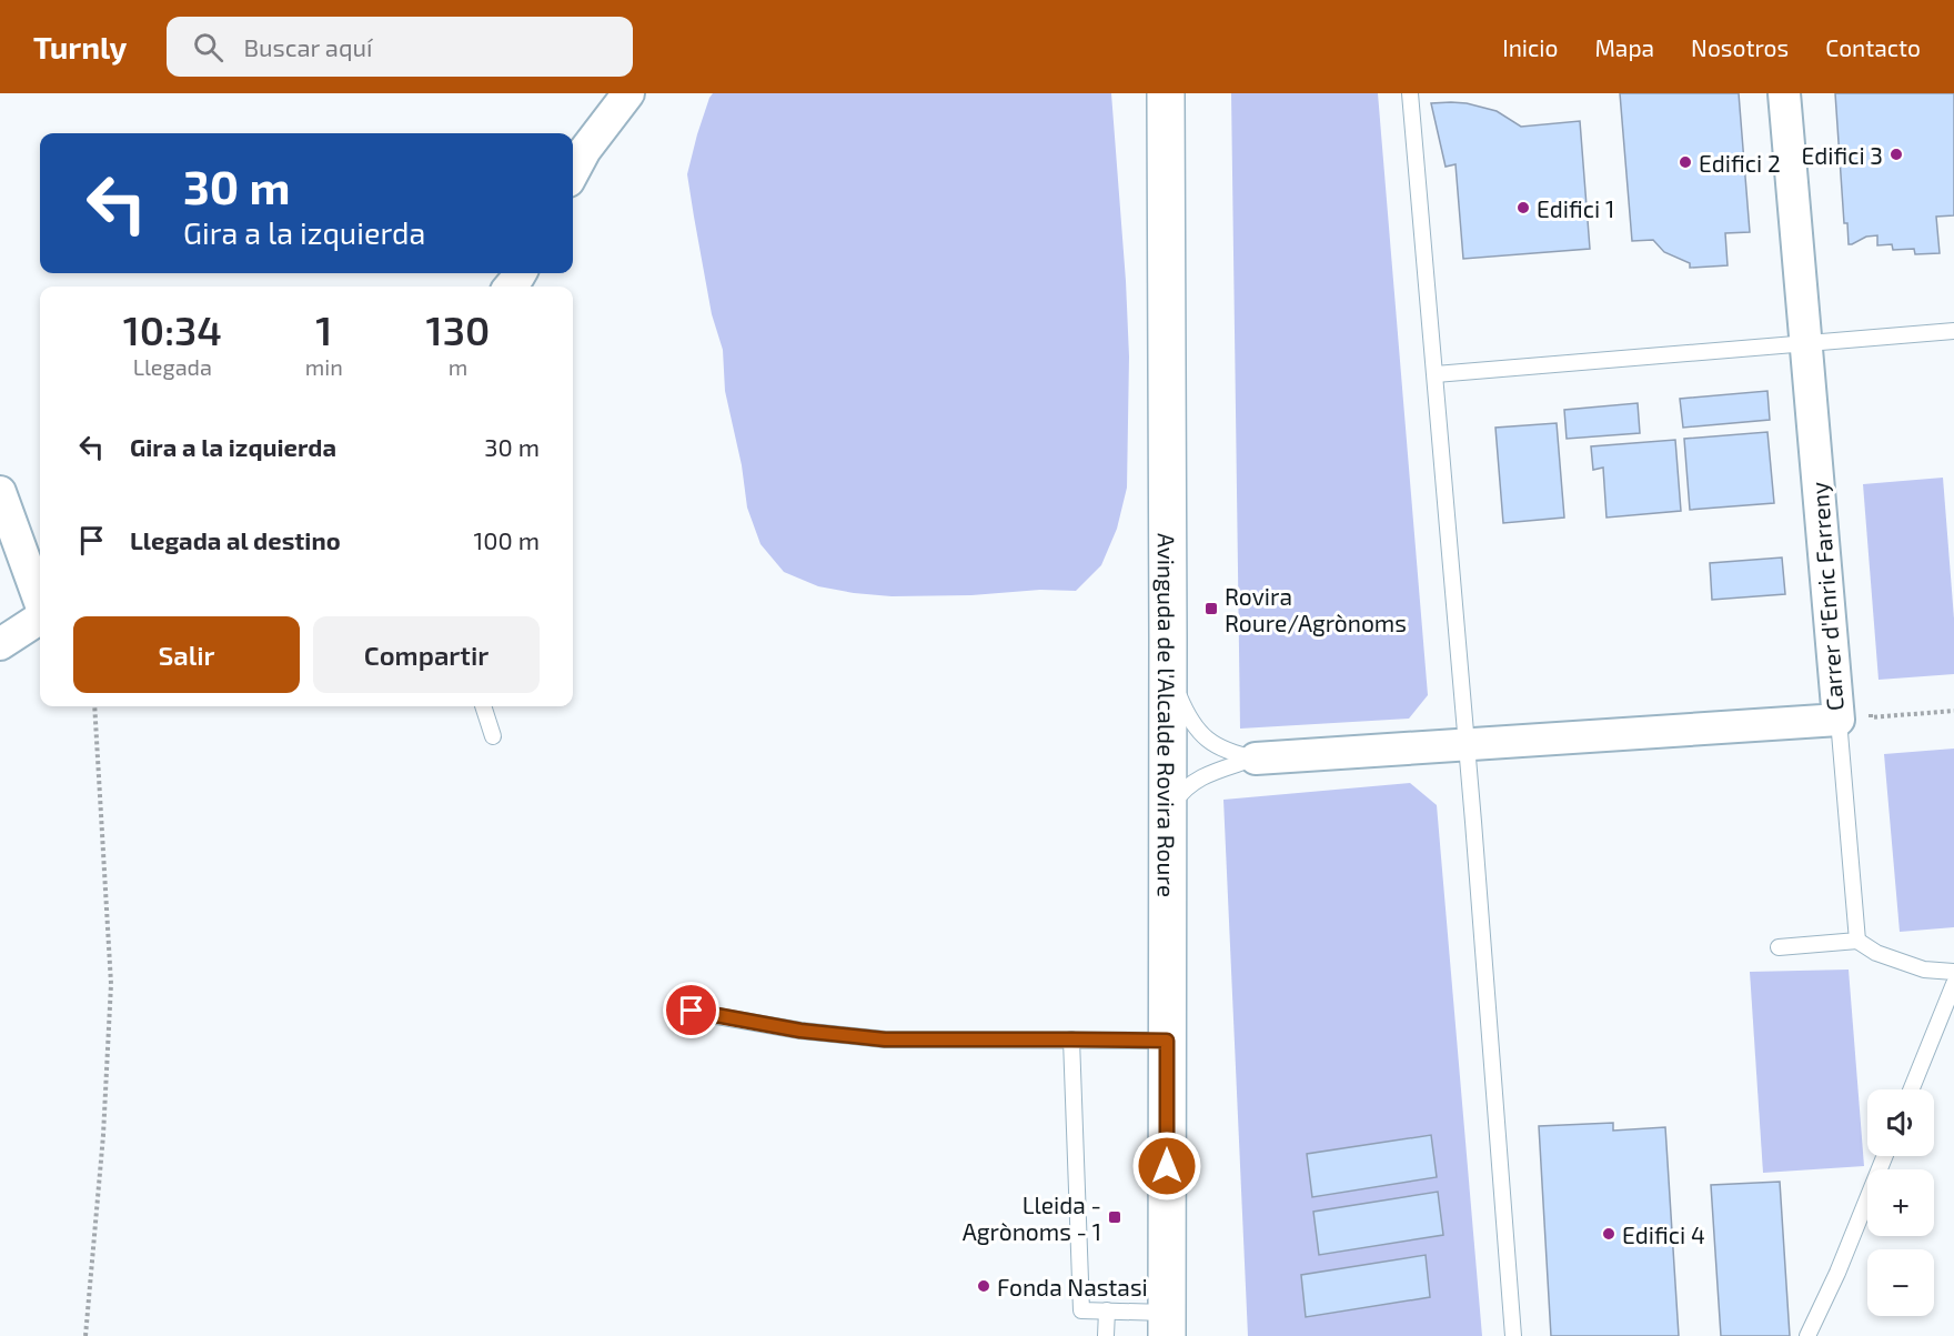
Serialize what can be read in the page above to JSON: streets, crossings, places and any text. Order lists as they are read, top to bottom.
{
  "streets": {
    "main road": ["Avinguda de l'Alcalde Rovira Roure"],
    "street": ["Carrer d'Enric Farreny"]
  },
  "places": {
    "other": [
      "Edifici 3",
      "Edifici 2",
      "Edifici 1",
      "Edifici 4",
      "Fonda Nastasi"
    ],
    "transit": ["Rovira Roure/Agrònoms", "Lleida - Agrònoms - 1"]
  },
  "page": {
    "header": "Turnly",
    "search": "Buscar aquí",
    "nav": [
      "Inicio",
      "Mapa",
      "Nosotros",
      "Contacto"
    ],
    "turn": ["30 m", "Gira a la izquierda"],
    "eta": [
      "10:34",
      "Llegada",
      "1",
      "min",
      "130",
      "m"
    ],
    "list": [
      {
        "name": "Gira a la izquierda",
        "value": "30 m"
      },
      {
        "name": "Llegada al destino",
        "value": "100 m"
      }
    ],
    "buttons": ["Salir", "Compartir"],
    "map_buttons": ["+", "−"]
  }
}
